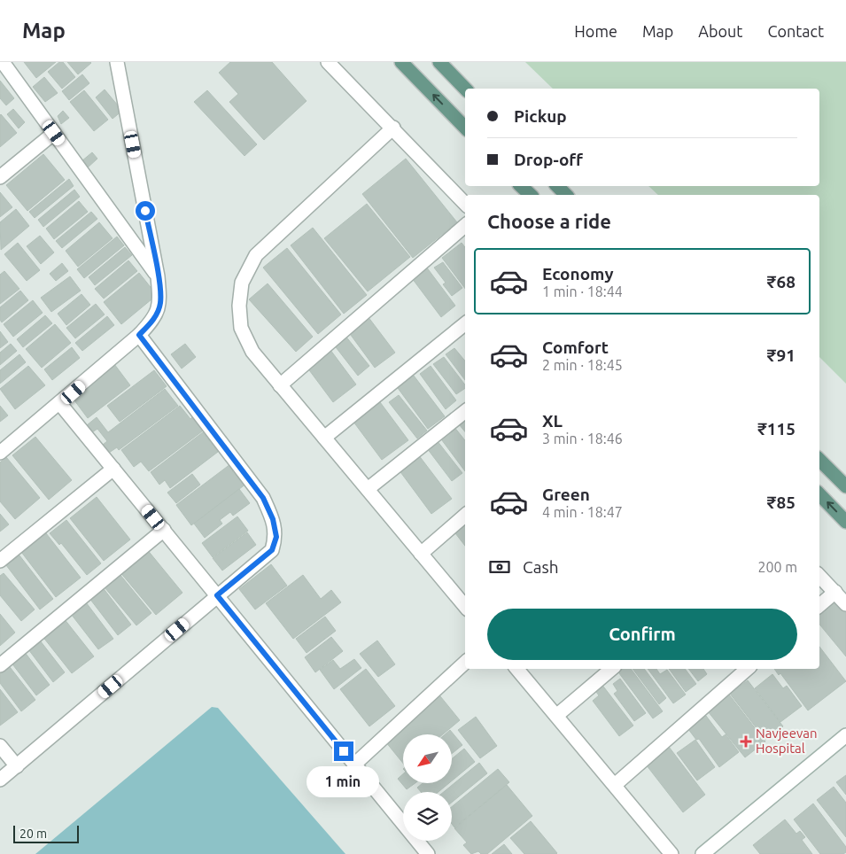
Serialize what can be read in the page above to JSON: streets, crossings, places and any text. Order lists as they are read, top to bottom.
{
  "places": {
    "health": ["Navjeevan Hospital"]
  },
  "scale_bar": "20 m",
  "north": "bottom left",
  "page": {
    "header": "Map",
    "nav": [
      "Home",
      "Map",
      "About",
      "Contact"
    ],
    "banner": ["Pickup", "Drop-off"],
    "heading": "Choose a ride",
    "list": [
      {
        "name": "Economy",
        "note": "1 min · 18:44",
        "value": "₹68"
      },
      {
        "name": "Comfort",
        "note": "2 min · 18:45",
        "value": "₹91"
      },
      {
        "name": "XL",
        "note": "3 min · 18:46",
        "value": "₹115"
      },
      {
        "name": "Green",
        "note": "4 min · 18:47",
        "value": "₹85"
      }
    ],
    "pay": ["Cash", "200 m"],
    "buttons": "Confirm",
    "bubble": "1 min",
    "scale": "20 m"
  }
}
